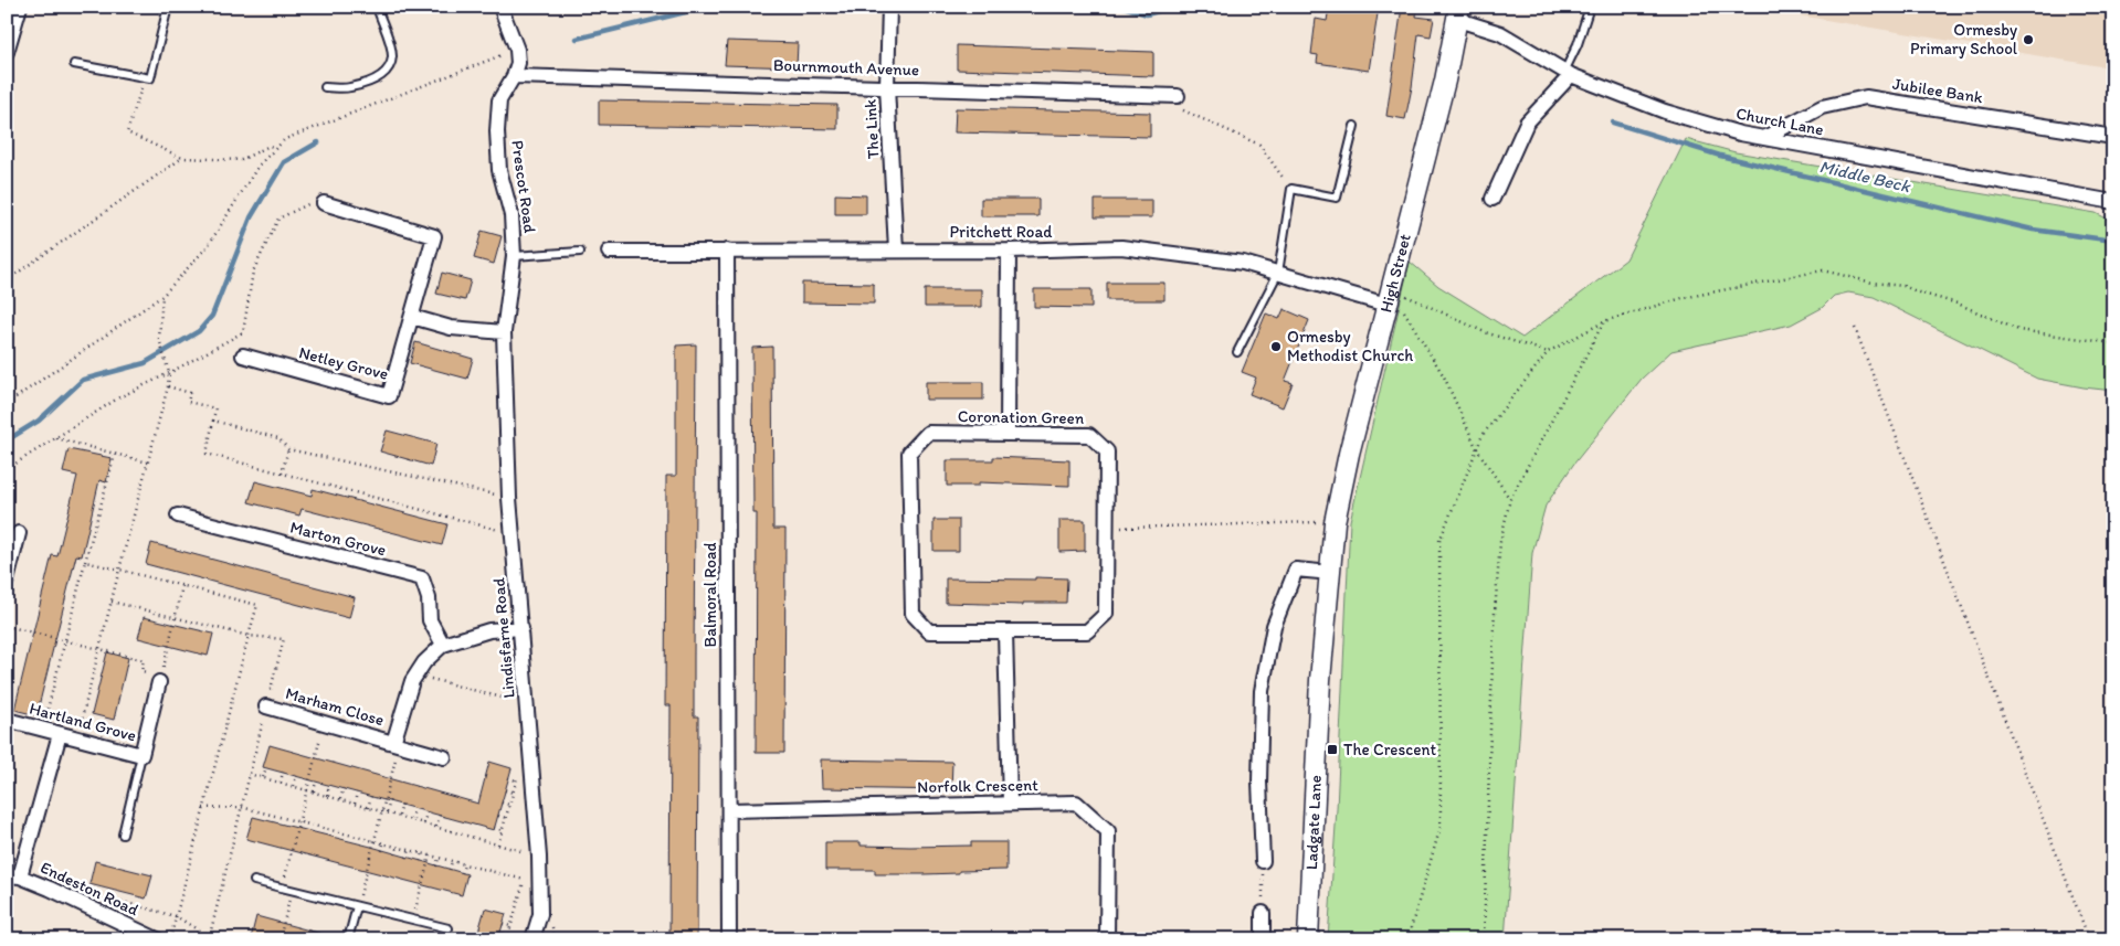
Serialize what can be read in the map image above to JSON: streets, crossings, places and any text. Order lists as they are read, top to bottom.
{
  "streets": {
    "main road": ["High Street", "Ladgate Lane"],
    "street": [
      "Bournmouth Avenue",
      "Jubilee Bank",
      "Church Lane",
      "The Link",
      "Prescot Road",
      "Pritchett Road",
      "Netley Grove",
      "Coronation Green",
      "Marton Grove",
      "Balmoral Road",
      "Lindisfarne Road",
      "Marham Close",
      "Hartland Grove",
      "Norfolk Crescent",
      "Endeston Road"
    ]
  },
  "crossings": [
    ["Bournmouth Avenue", "The Link"],
    ["Bournmouth Avenue", "Prescot Road"],
    ["Jubilee Bank", "Church Lane"],
    ["Church Lane", "High Street"],
    ["The Link", "Pritchett Road"],
    ["Prescot Road", "Lindisfarne Road"],
    ["Pritchett Road", "High Street"],
    ["Pritchett Road", "Balmoral Road"],
    ["High Street", "Ladgate Lane"],
    ["Marton Grove", "Marham Close"],
    ["Balmoral Road", "Norfolk Crescent"]
  ],
  "water": ["Middle Beck"],
  "places": {
    "other": ["Ormesby Primary School", "Ormesby Methodist Church"],
    "transit": ["The Crescent"]
  }
}
